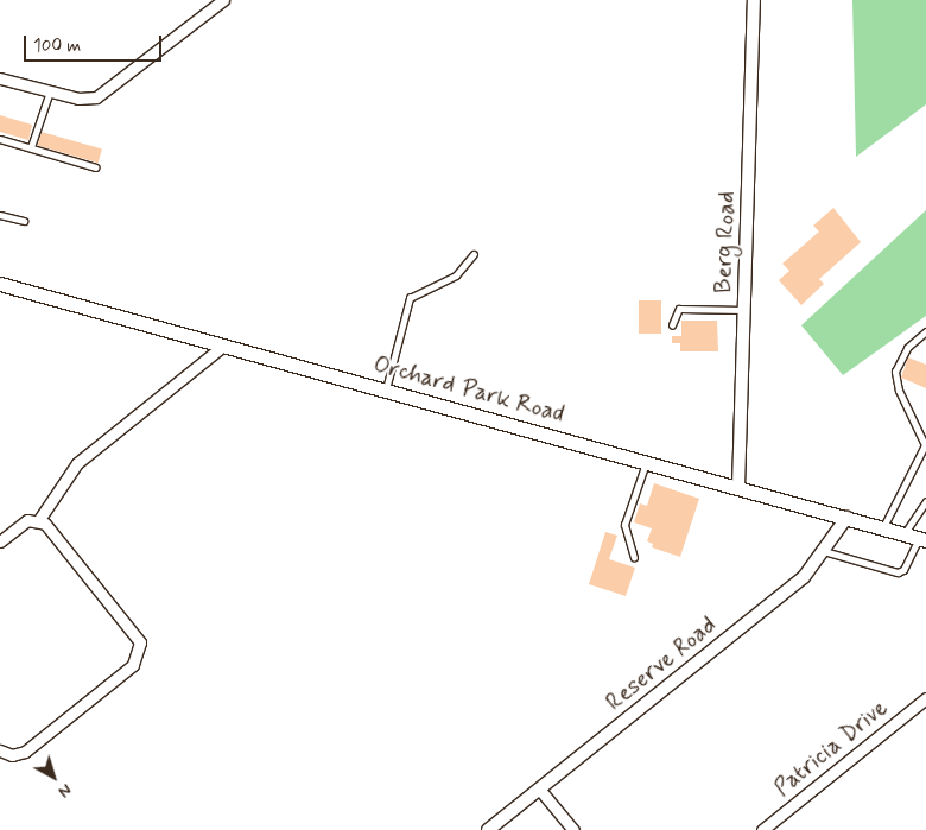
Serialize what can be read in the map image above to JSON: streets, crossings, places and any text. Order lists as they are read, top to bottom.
{
  "streets": {
    "main road": ["Orchard Park Road"],
    "street": ["Berg Road", "Reserve Road", "Patricia Drive"]
  },
  "crossings": [
    ["Berg Road", "Orchard Park Road"],
    ["Orchard Park Road", "Reserve Road"]
  ],
  "scale_bar": "100 m",
  "north": "bottom right"
}
